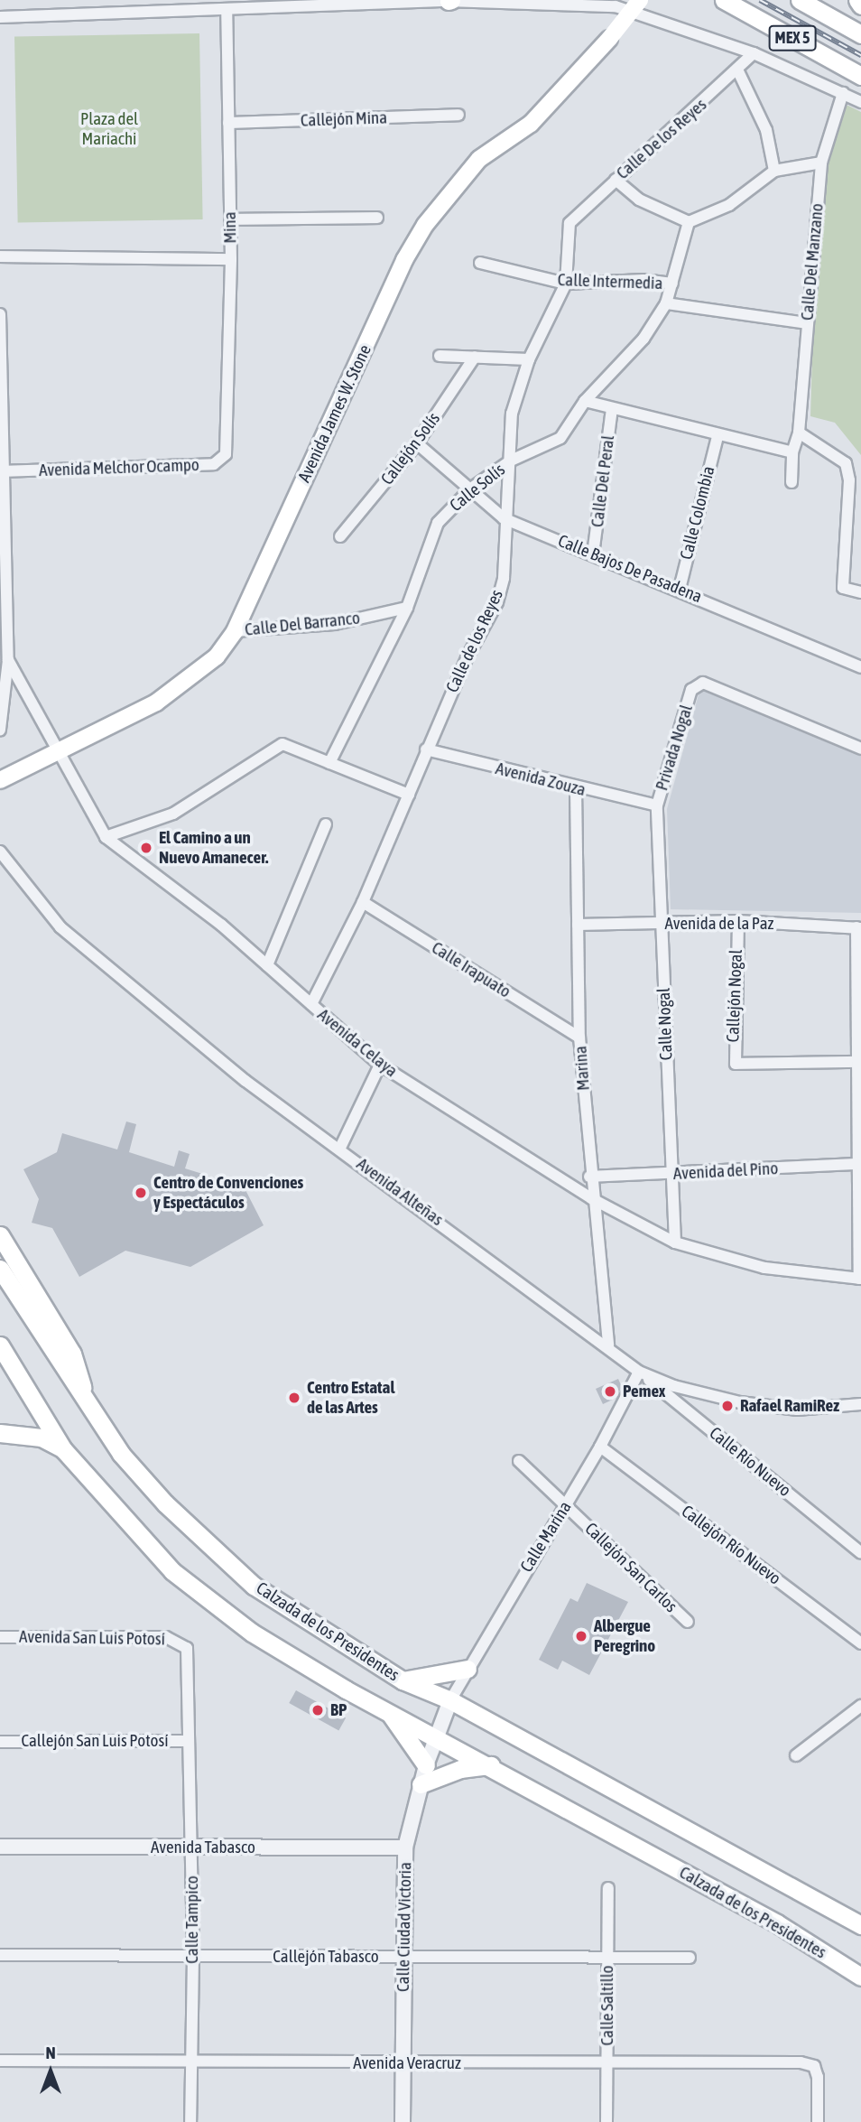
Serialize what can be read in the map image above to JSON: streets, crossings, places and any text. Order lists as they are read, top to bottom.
{
  "streets": {
    "main road": ["MEX 5", "Avenida James W. Stone", "Calzada de los Presidentes"],
    "street": [
      "Callejón Mina",
      "Calle De los Reyes",
      "Mina",
      "Calle Del Manzano",
      "Calle Intermedia",
      "Callejón Solís",
      "Avenida Melchor Ocampo",
      "Calle Del Peral",
      "Calle Solís",
      "Calle Colombia",
      "Calle Bajos De Pasadena",
      "Calle Del Barranco",
      "Calle de los Reyes",
      "Privada Nogal",
      "Avenida Zouza",
      "Avenida de la Paz",
      "Calle Irapuato",
      "Callejón Nogal",
      "Calle Nogal",
      "Avenida Celaya",
      "Marina",
      "Avenida del Pino",
      "Avenida Alteñas",
      "Calle Río Nuevo",
      "Calle Marina",
      "Callejón Río Nuevo",
      "Callejón San Carlos",
      "Avenida San Luis Potosí",
      "Callejón San Luis Potosí",
      "Avenida Tabasco",
      "Calle Tampico",
      "Calle Ciudad Victoria",
      "Callejón Tabasco",
      "Calle Saltillo",
      "Avenida Veracruz"
    ]
  },
  "crossings": [
    ["Callejón Mina", "Mina"],
    ["Calle De los Reyes", "Calle de los Reyes"],
    ["Mina", "Avenida Melchor Ocampo"],
    ["Calle Del Manzano", "Calle Intermedia"],
    ["Calle Intermedia", "Calle Solís"],
    ["Calle Intermedia", "Calle de los Reyes"],
    ["Avenida James W. Stone", "Calle Del Barranco"],
    ["Avenida James W. Stone", "Avenida Celaya"],
    ["Callejón Solís", "Calle Bajos De Pasadena"],
    ["Calle Del Peral", "Calle Bajos De Pasadena"],
    ["Calle Solís", "Calle Bajos De Pasadena"],
    ["Calle Solís", "Calle Del Barranco"],
    ["Calle Solís", "Calle de los Reyes"],
    ["Calle Colombia", "Calle Bajos De Pasadena"],
    ["Calle Bajos De Pasadena", "Calle de los Reyes"],
    ["Calle de los Reyes", "Avenida Zouza"],
    ["Calle de los Reyes", "Calle Irapuato"],
    ["Calle de los Reyes", "Avenida Celaya"],
    ["Privada Nogal", "Avenida Zouza"],
    ["Privada Nogal", "Calle Nogal"],
    ["Avenida Zouza", "Calle Nogal"],
    ["Avenida Zouza", "Marina"],
    ["Avenida de la Paz", "Callejón Nogal"],
    ["Avenida de la Paz", "Calle Nogal"],
    ["Avenida de la Paz", "Marina"],
    ["Calle Irapuato", "Marina"],
    ["Calle Nogal", "Avenida Celaya"],
    ["Calle Nogal", "Avenida del Pino"],
    ["Avenida Celaya", "Marina"],
    ["Marina", "Avenida del Pino"],
    ["Marina", "Avenida Alteñas"],
    ["Avenida Alteñas", "Calle Río Nuevo"],
    ["Avenida Alteñas", "Calle Marina"],
    ["Calle Río Nuevo", "Calle Marina"],
    ["Calle Marina", "Callejón Río Nuevo"],
    ["Calle Marina", "Callejón San Carlos"],
    ["Calle Marina", "Calzada de los Presidentes"],
    ["Calle Marina", "Calle Ciudad Victoria"],
    ["Calzada de los Presidentes", "Calle Ciudad Victoria"],
    ["Avenida San Luis Potosí", "Calle Tampico"],
    ["Callejón San Luis Potosí", "Calle Tampico"],
    ["Avenida Tabasco", "Calle Tampico"],
    ["Avenida Tabasco", "Calle Ciudad Victoria"],
    ["Calle Tampico", "Callejón Tabasco"],
    ["Calle Tampico", "Avenida Veracruz"],
    ["Calle Ciudad Victoria", "Callejón Tabasco"],
    ["Calle Ciudad Victoria", "Avenida Veracruz"],
    ["Callejón Tabasco", "Calle Saltillo"],
    ["Calle Saltillo", "Avenida Veracruz"]
  ],
  "parks": ["Plaza del Mariachi"],
  "places": [
    "El Camino a un Nuevo Amanecer.",
    "Centro de Convenciones y Espectáculos",
    "Pemex",
    "Centro Estatal de las Artes",
    "Rafael RamiRez",
    "Albergue Peregrino",
    "BP"
  ],
  "north": "top"
}
